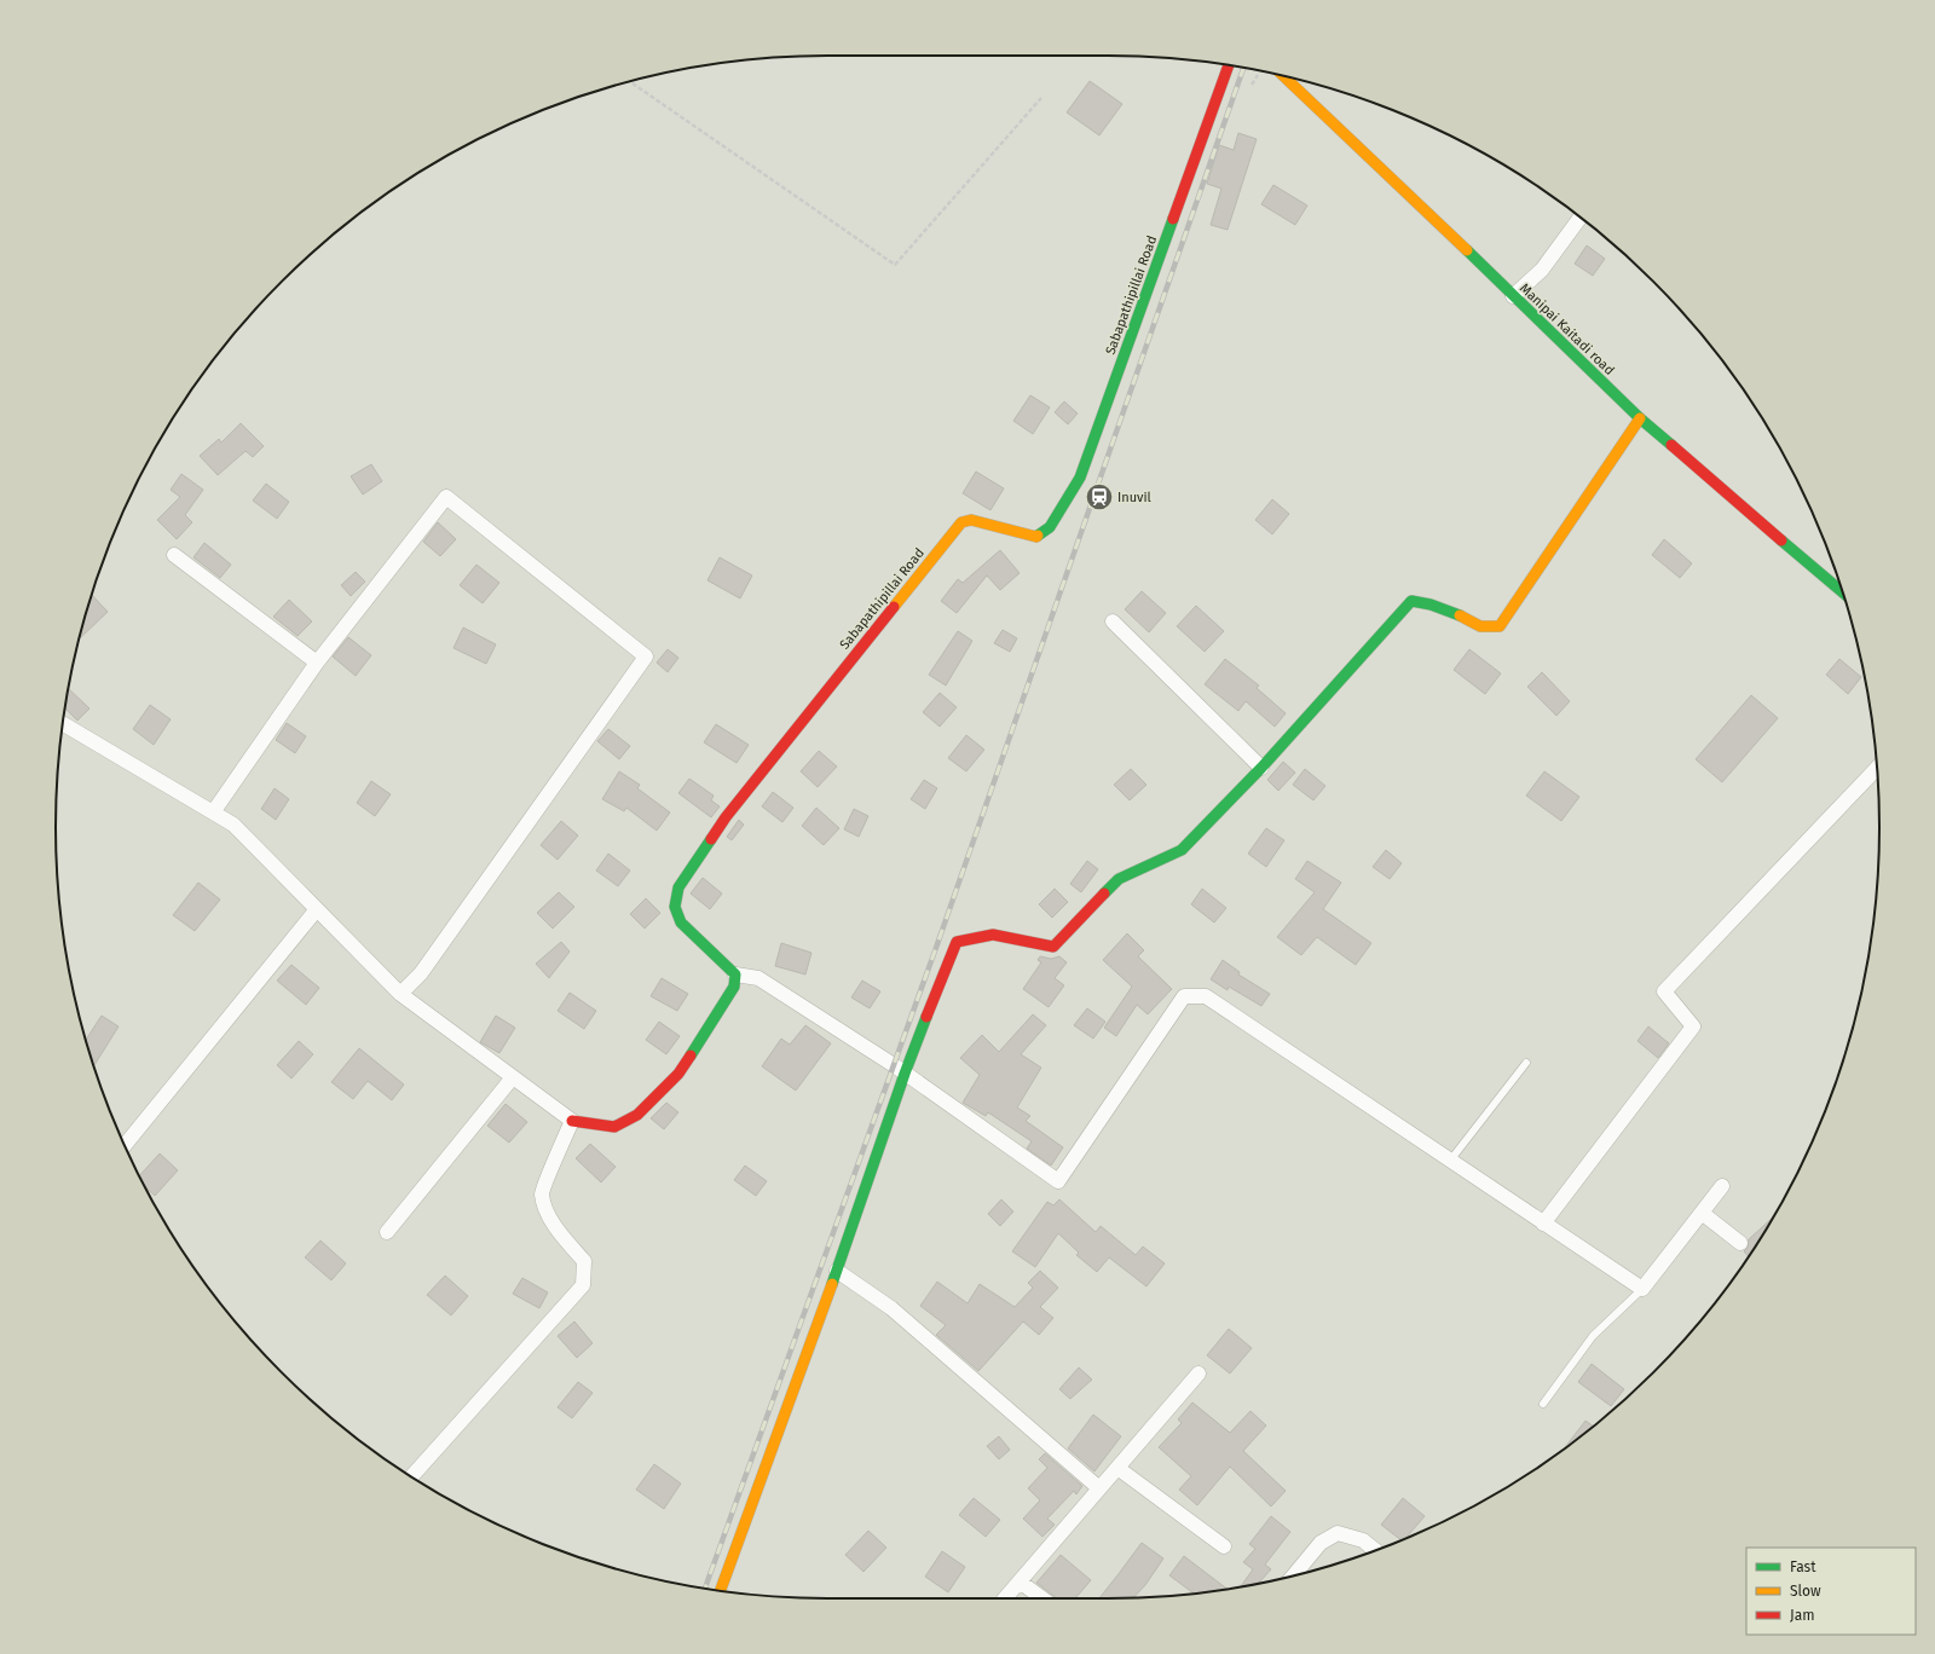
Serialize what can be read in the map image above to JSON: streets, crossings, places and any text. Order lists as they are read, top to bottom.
{
  "streets": {
    "street": ["Sabapathipillai Road", "Manipai Kaitadi road"]
  },
  "places": {
    "station": ["Inuvil"]
  },
  "legend": ["Fast", "Slow", "Jam"]
}
